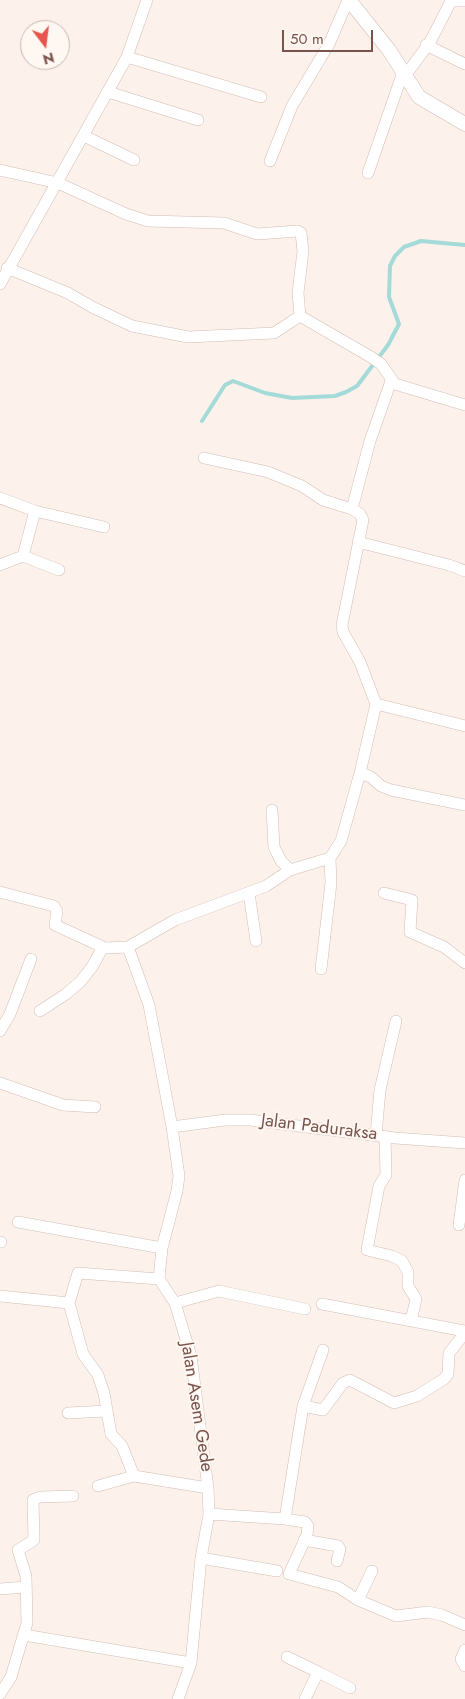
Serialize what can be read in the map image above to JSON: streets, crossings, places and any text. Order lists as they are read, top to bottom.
{
  "streets": {
    "street": ["Jalan Paduraksa", "Jalan Asem Gede"]
  },
  "scale_bar": "50 m",
  "north": "bottom"
}
